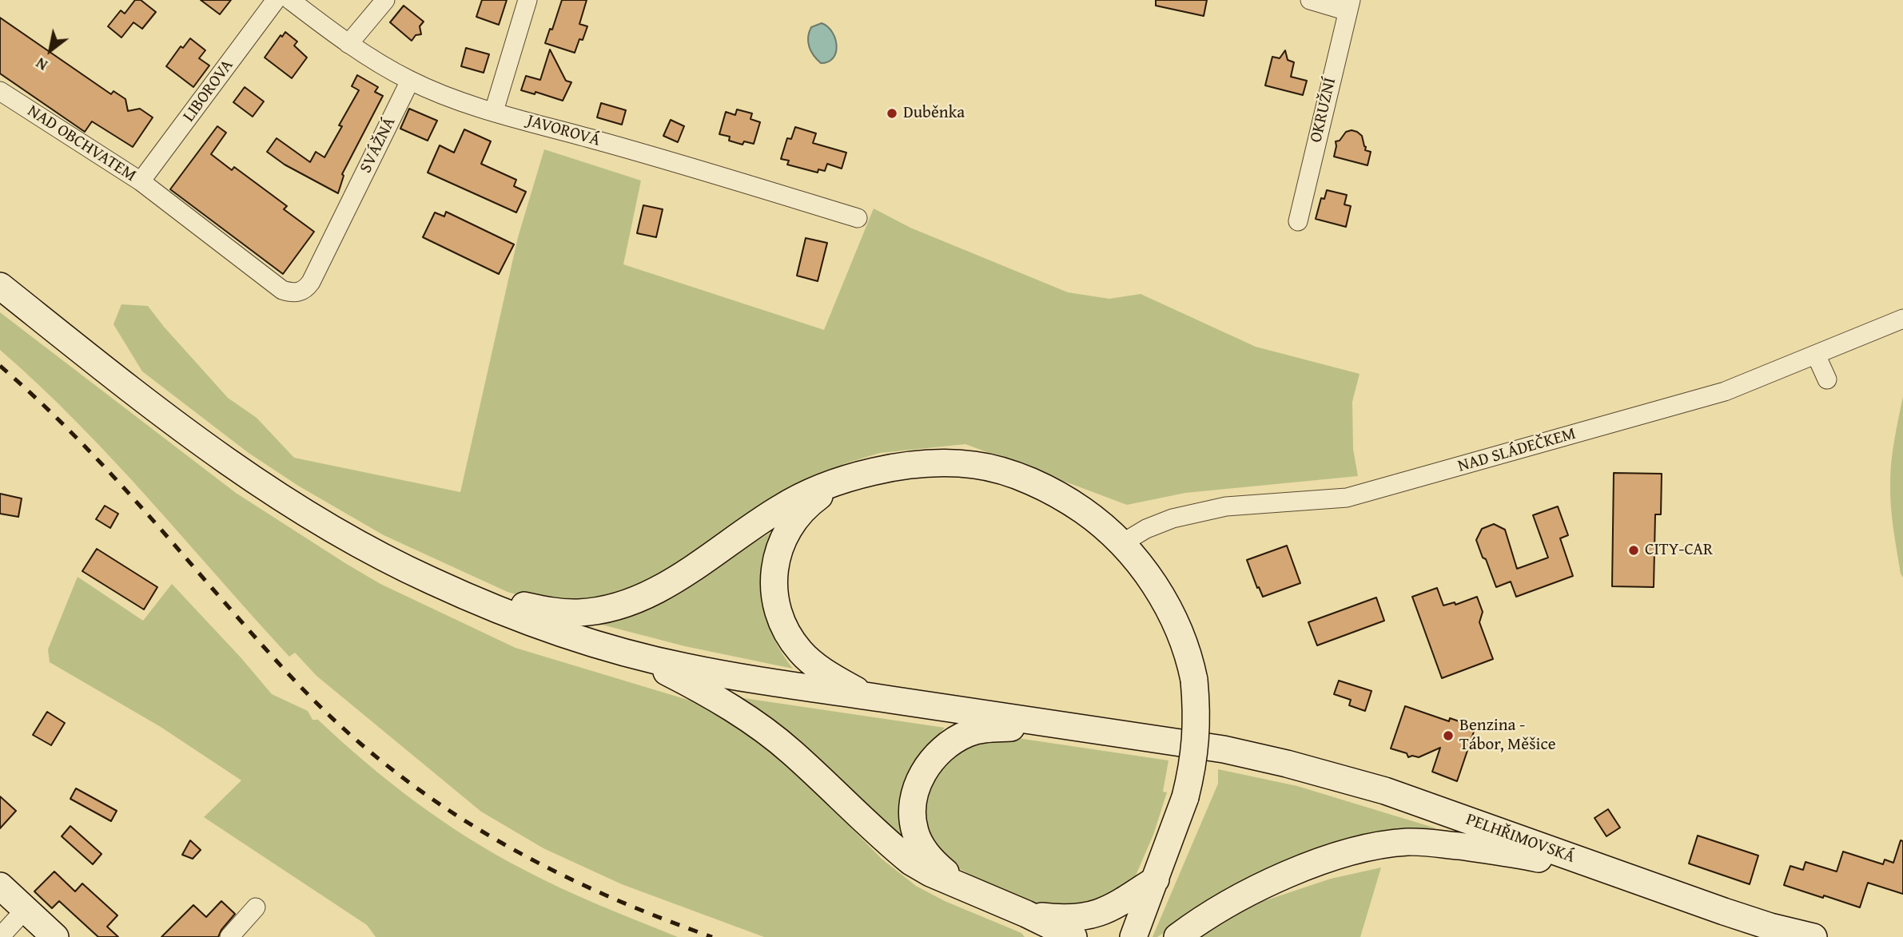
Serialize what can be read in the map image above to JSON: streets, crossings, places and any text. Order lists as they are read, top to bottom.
{
  "streets": {
    "main road": ["PELHŘIMOVSKÁ"],
    "street": [
      "LIBOROVA",
      "OKRUŽNÍ",
      "JAVOROVÁ",
      "NAD OBCHVATEM",
      "SVÁŽNÁ",
      "NAD SLÁDEČKEM"
    ]
  },
  "crossings": [
    ["LIBOROVA", "NAD OBCHVATEM"],
    ["JAVOROVÁ", "SVÁŽNÁ"],
    ["NAD OBCHVATEM", "SVÁŽNÁ"]
  ],
  "places": ["Duběnka", "CITY-CAR", "Benzina - Tábor, Měšice"],
  "north": "bottom left"
}
